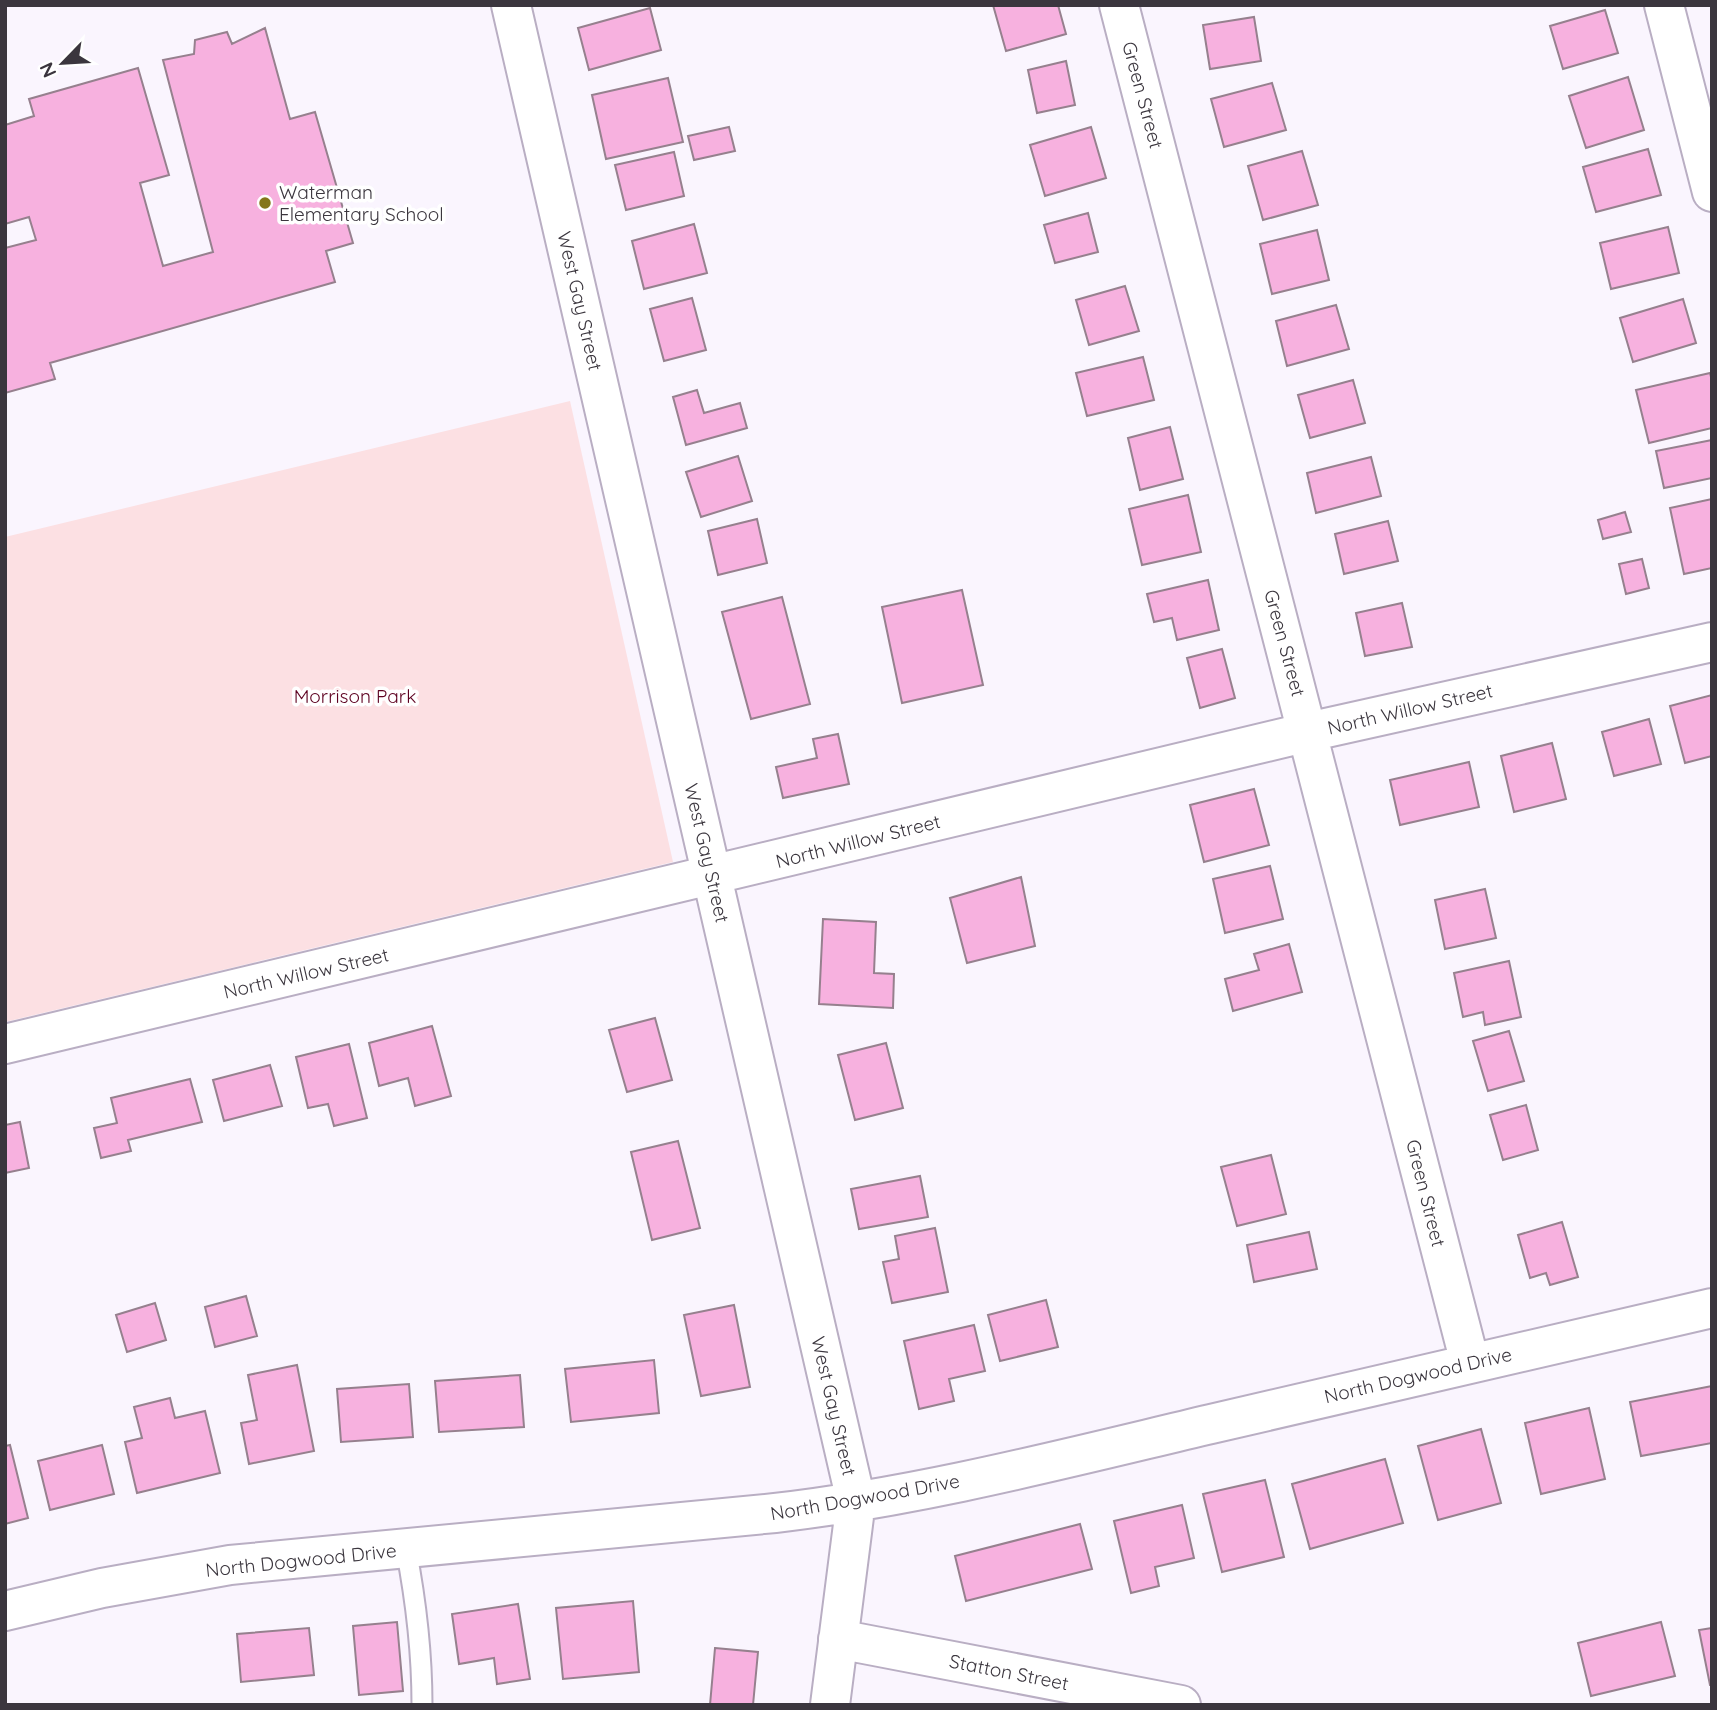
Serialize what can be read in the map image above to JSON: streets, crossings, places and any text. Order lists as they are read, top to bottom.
{
  "streets": {
    "street": [
      "Green Street",
      "West Gay Street",
      "North Willow Street",
      "North Dogwood Drive",
      "Statton Street"
    ]
  },
  "crossings": [
    ["Green Street", "North Willow Street"],
    ["Green Street", "North Dogwood Drive"],
    ["West Gay Street", "North Willow Street"],
    ["West Gay Street", "North Dogwood Drive"],
    ["West Gay Street", "Statton Street"]
  ],
  "parks": ["Morrison Park"],
  "places": ["Waterman Elementary School"],
  "north": "bottom left"
}
